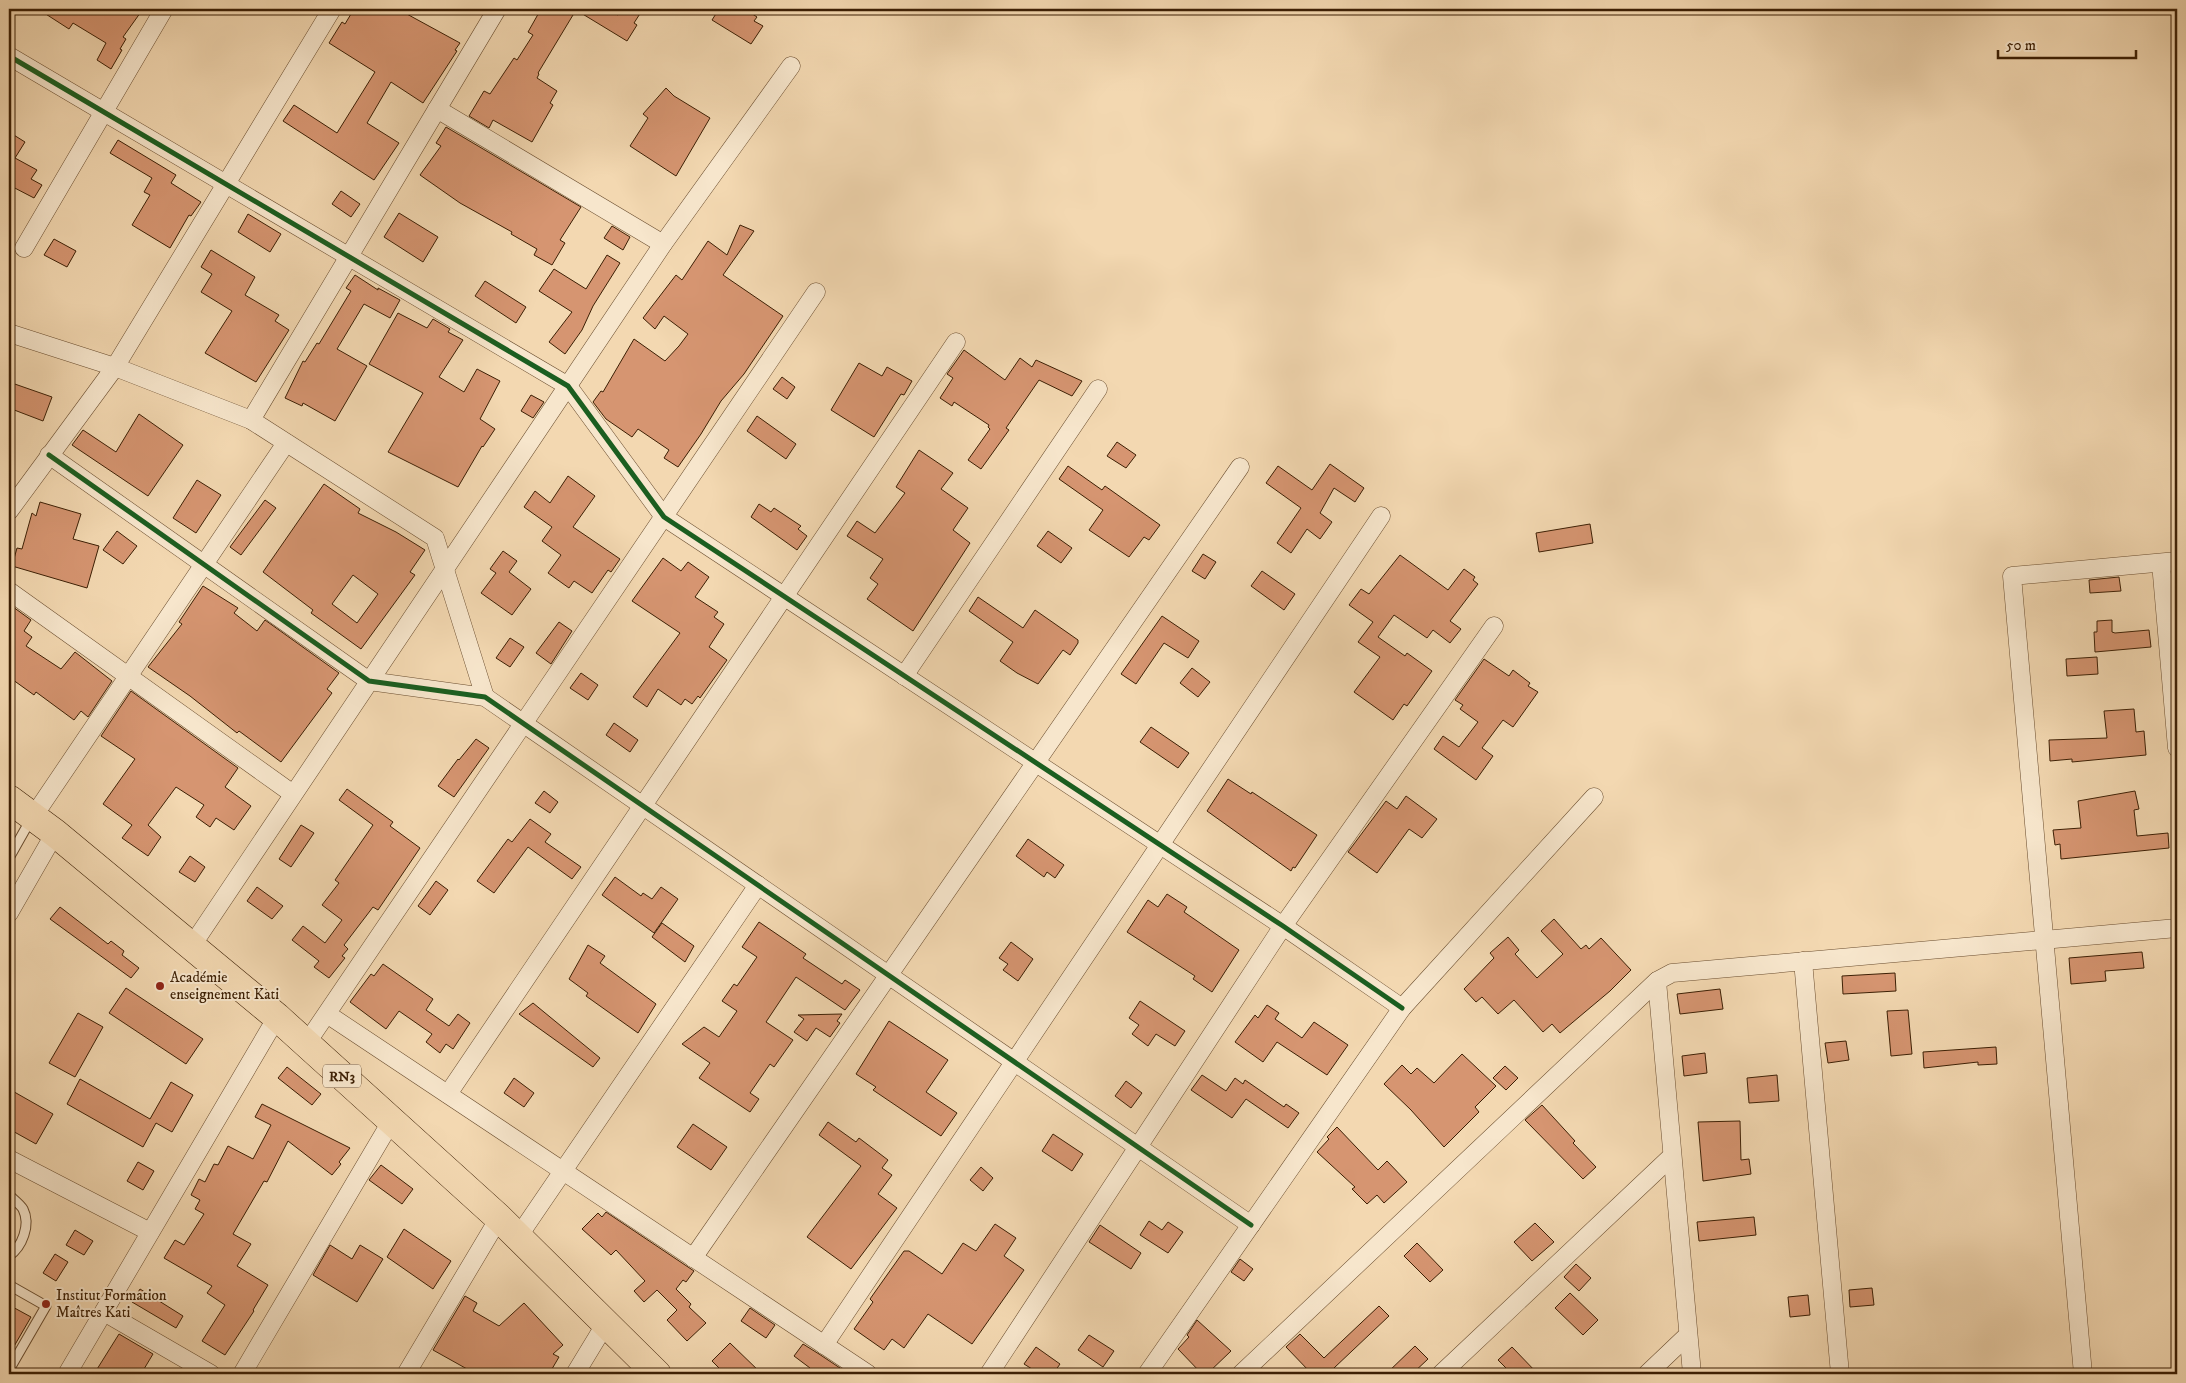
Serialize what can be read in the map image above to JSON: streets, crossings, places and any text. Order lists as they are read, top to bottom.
{
  "streets": {
    "highway": ["RN3"]
  },
  "places": ["Académie enseignement Kati", "Institut Formation Maîtres Kati"],
  "scale_bar": "50 m"
}
